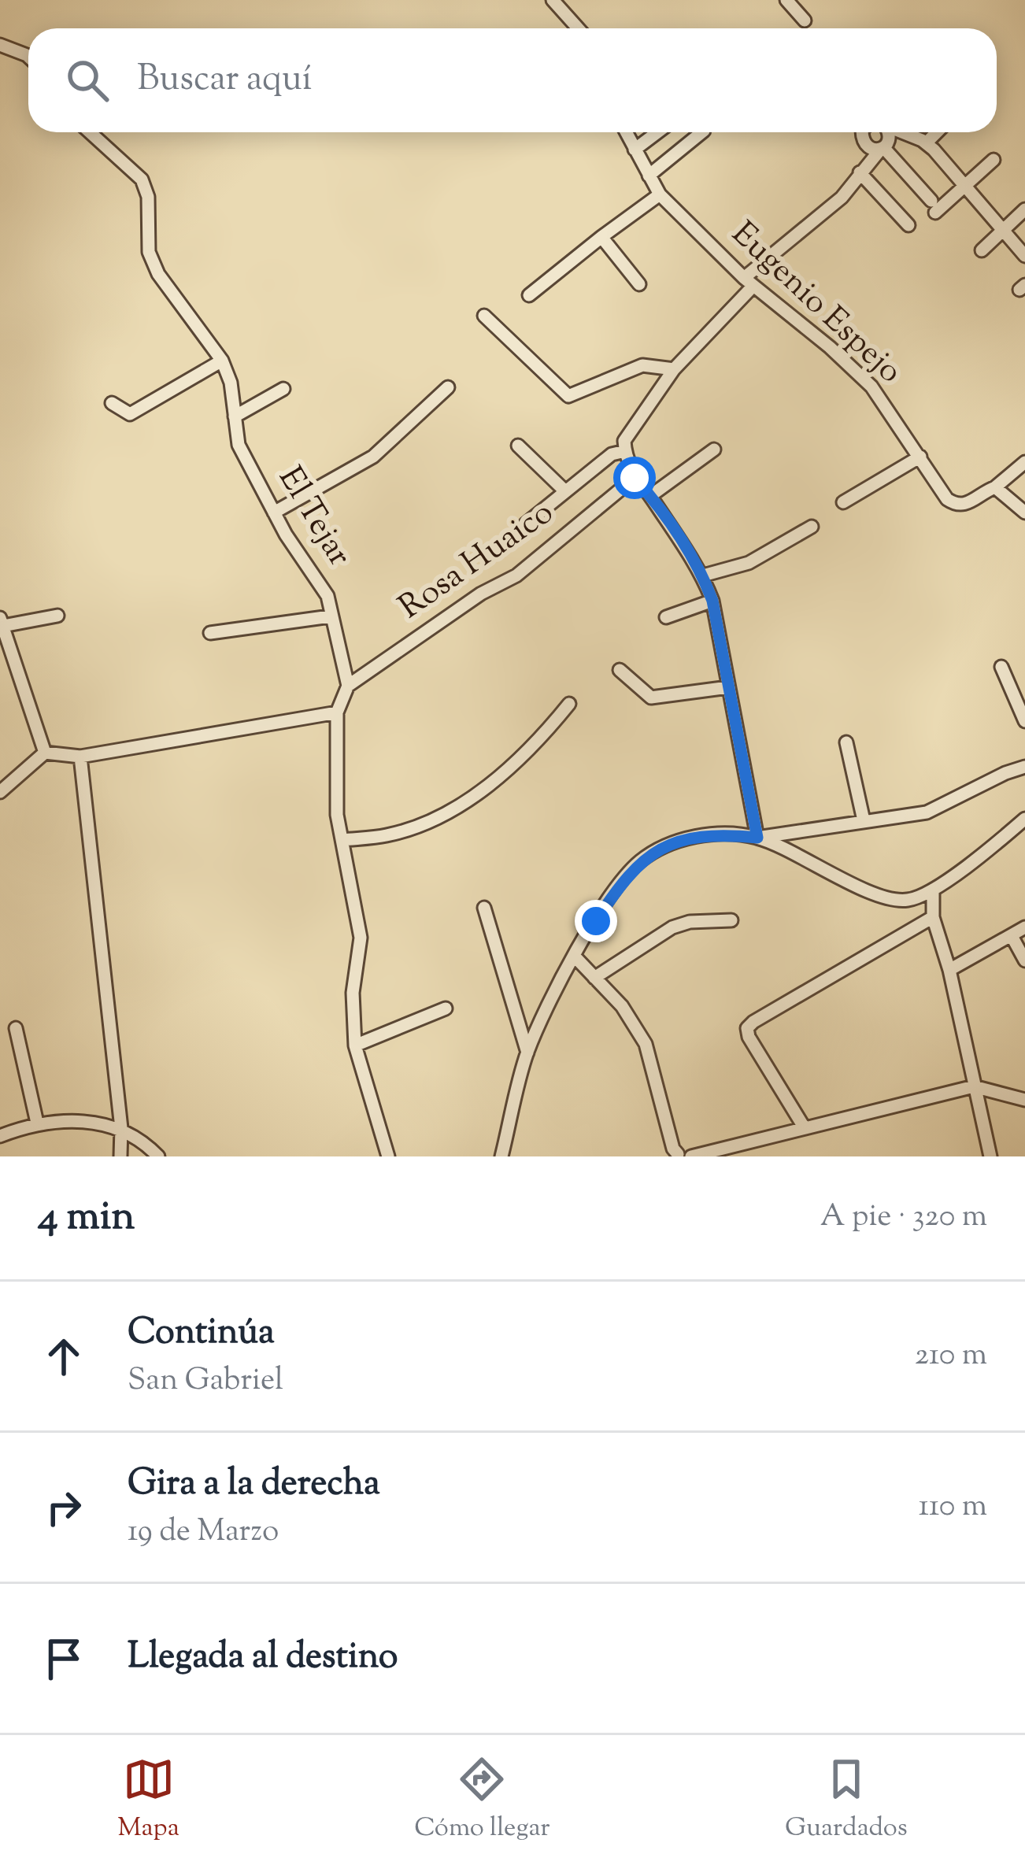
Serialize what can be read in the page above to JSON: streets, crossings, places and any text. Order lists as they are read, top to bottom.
{
  "streets": {
    "street": ["Eugenio Espejo", "El Tejar", "Rosa Huaico"]
  },
  "crossings": [
    ["El Tejar", "Rosa Huaico"]
  ],
  "page": {
    "search": "Buscar aquí",
    "heading": ["4 min", "A pie · 320 m"],
    "list": [
      ["Continúa", "San Gabriel", "210 m"],
      ["Gira a la derecha", "19 de Marzo", "110 m"],
      "Llegada al destino"
    ],
    "nav": ["Mapa", "Cómo llegar", "Guardados"]
  }
}
